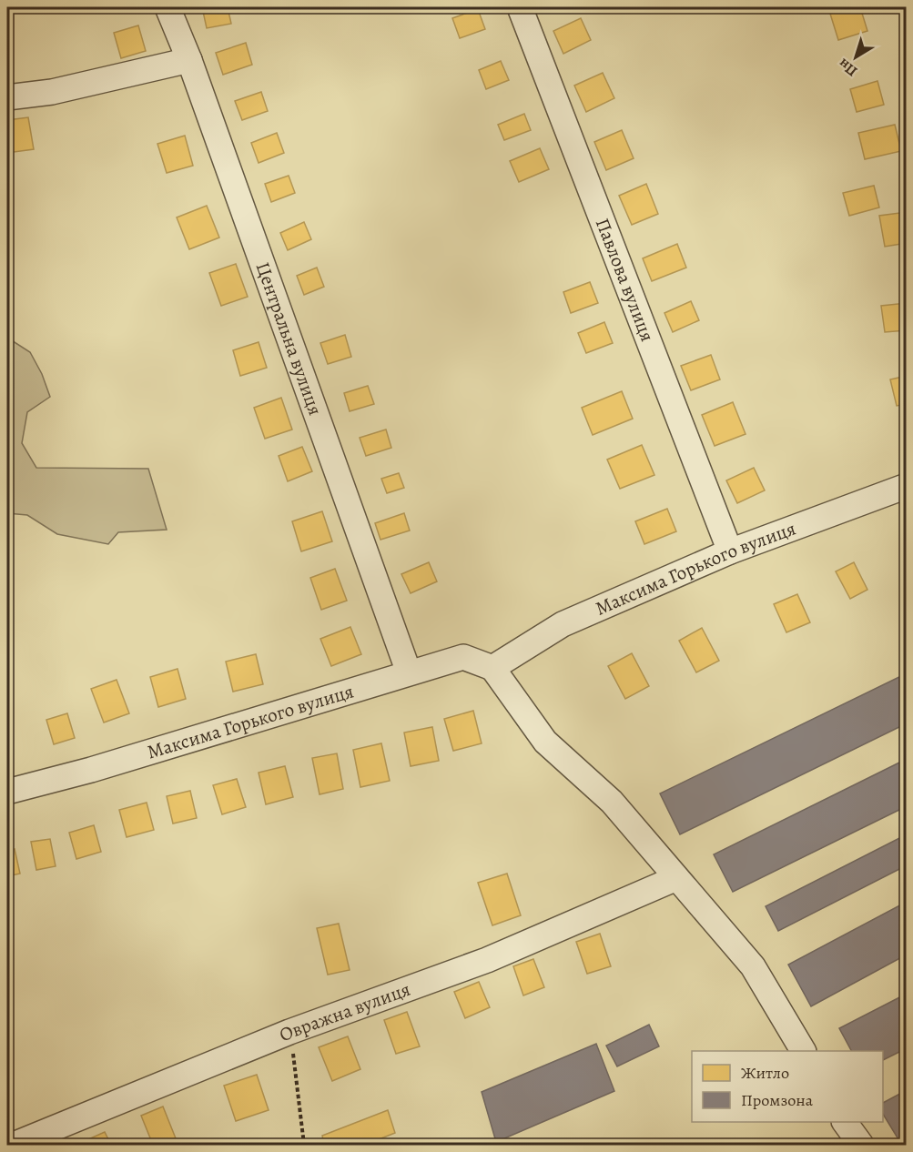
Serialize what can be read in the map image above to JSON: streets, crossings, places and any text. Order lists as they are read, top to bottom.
{
  "streets": {
    "street": [
      "Павлова вулиця",
      "Центральна вулиця",
      "Максима Горького вулиця",
      "Овражна вулиця"
    ]
  },
  "crossings": [
    ["Павлова вулиця", "Максима Горького вулиця"],
    ["Центральна вулиця", "Максима Горького вулиця"]
  ],
  "legend": ["Житло", "Промзона"],
  "north": "bottom left"
}
